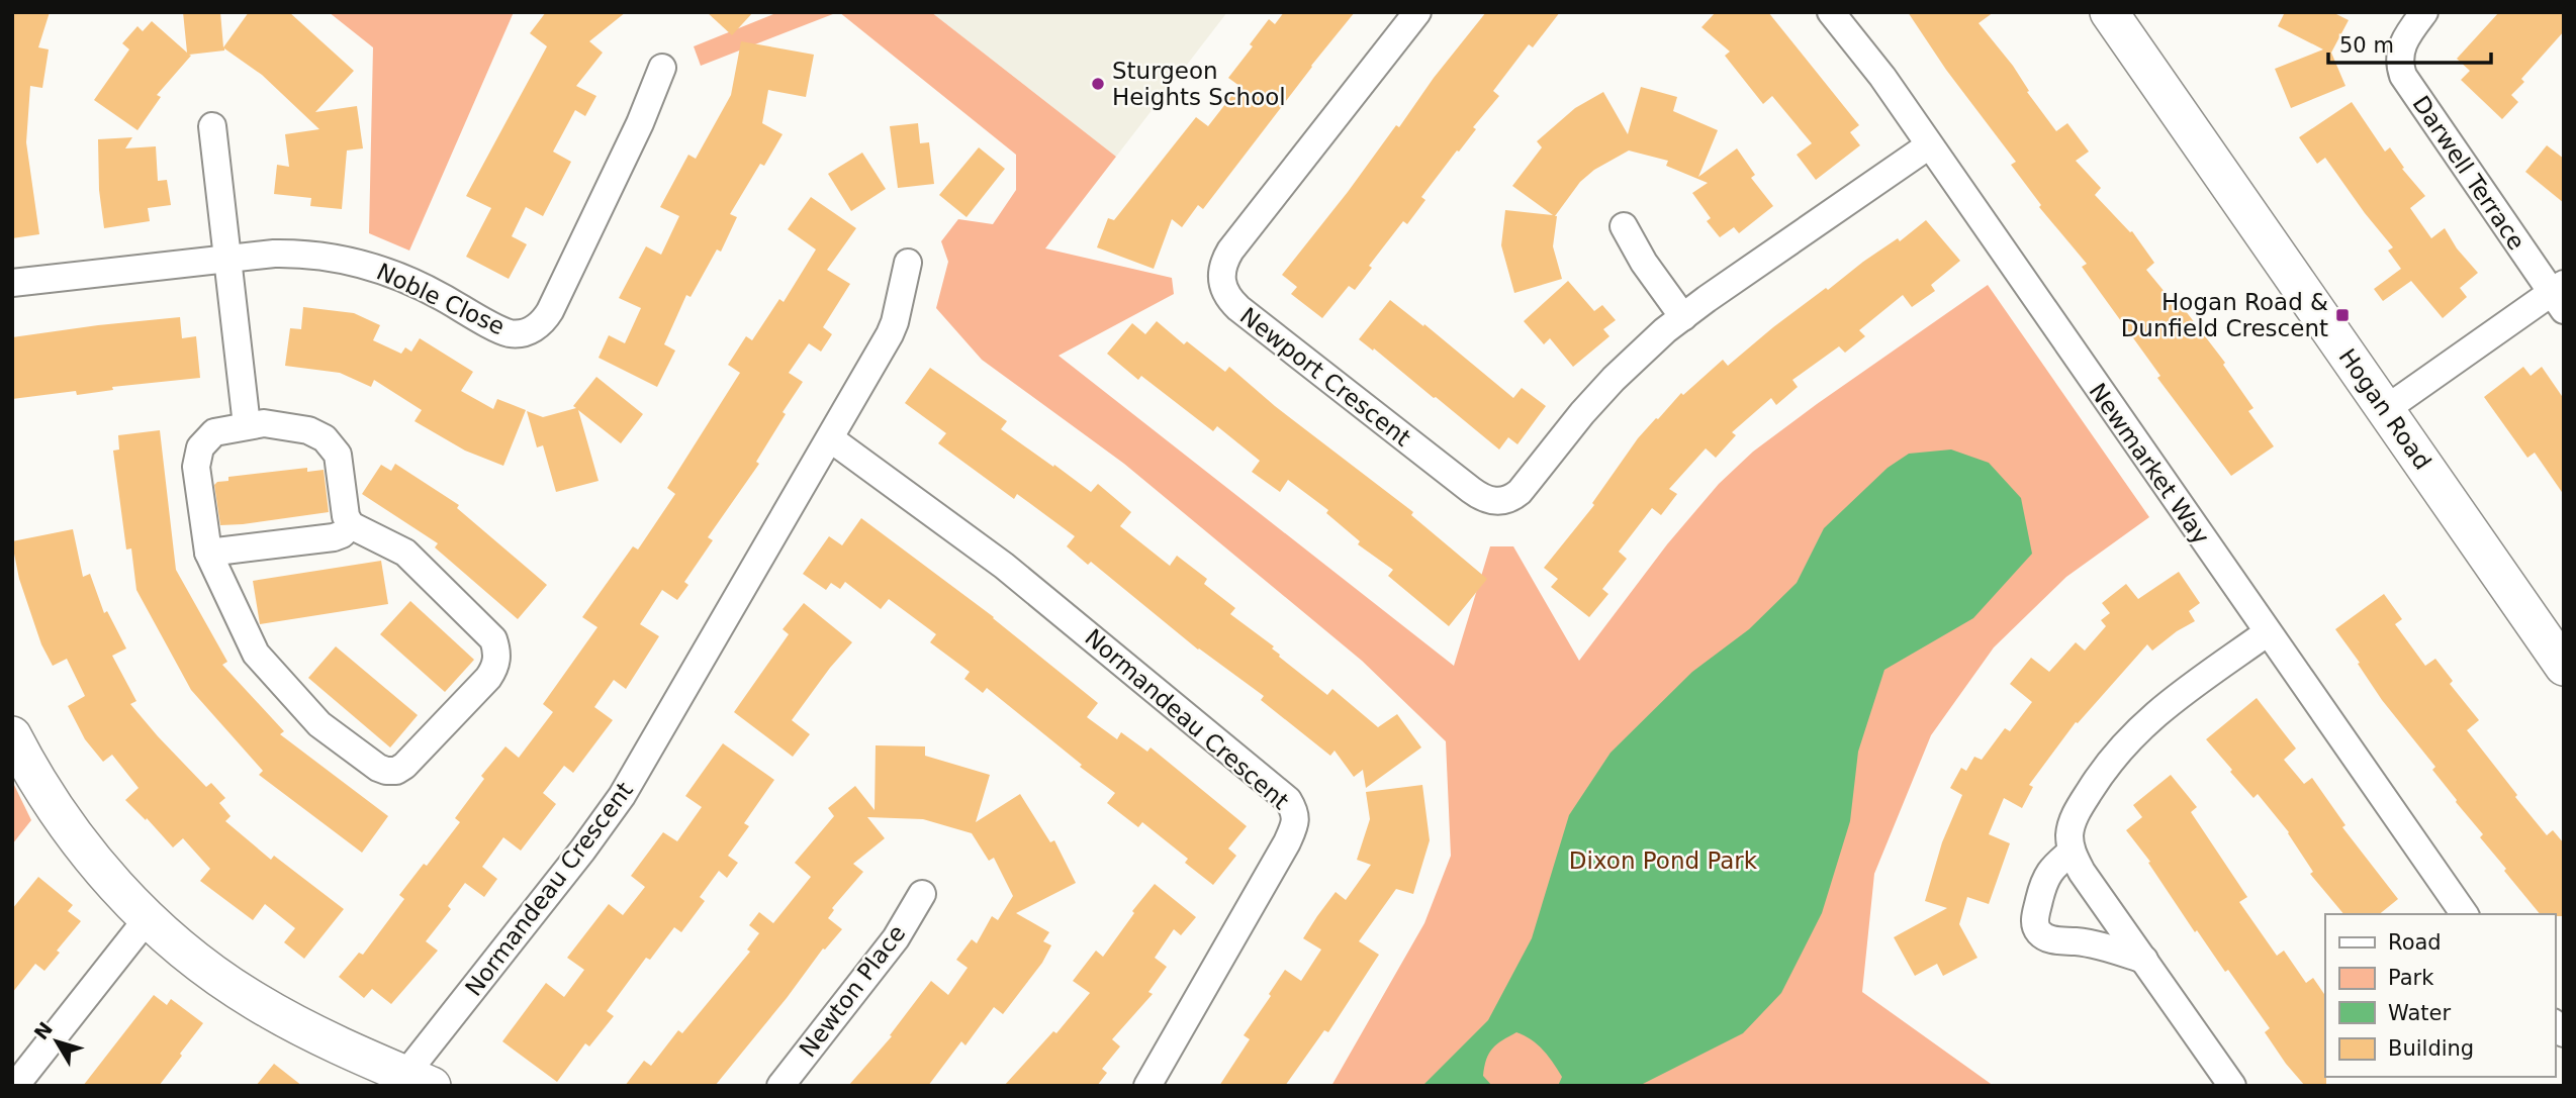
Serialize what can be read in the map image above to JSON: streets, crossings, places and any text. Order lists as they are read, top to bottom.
{
  "streets": {
    "street": [
      "Darwell Terrace",
      "Noble Close",
      "Newport Crescent",
      "Hogan Road",
      "Newmarket Way",
      "Normandeau Crescent",
      "Newton Place"
    ]
  },
  "crossings": [
    ["Newport Crescent", "Newmarket Way"]
  ],
  "parks": ["Dixon Pond Park"],
  "places": {
    "other": ["Sturgeon Heights School"],
    "transit": ["Hogan Road & Dunfield Crescent"]
  },
  "legend": [
    "Road",
    "Park",
    "Water",
    "Building"
  ],
  "scale_bar": "50 m",
  "north": "top left"
}
